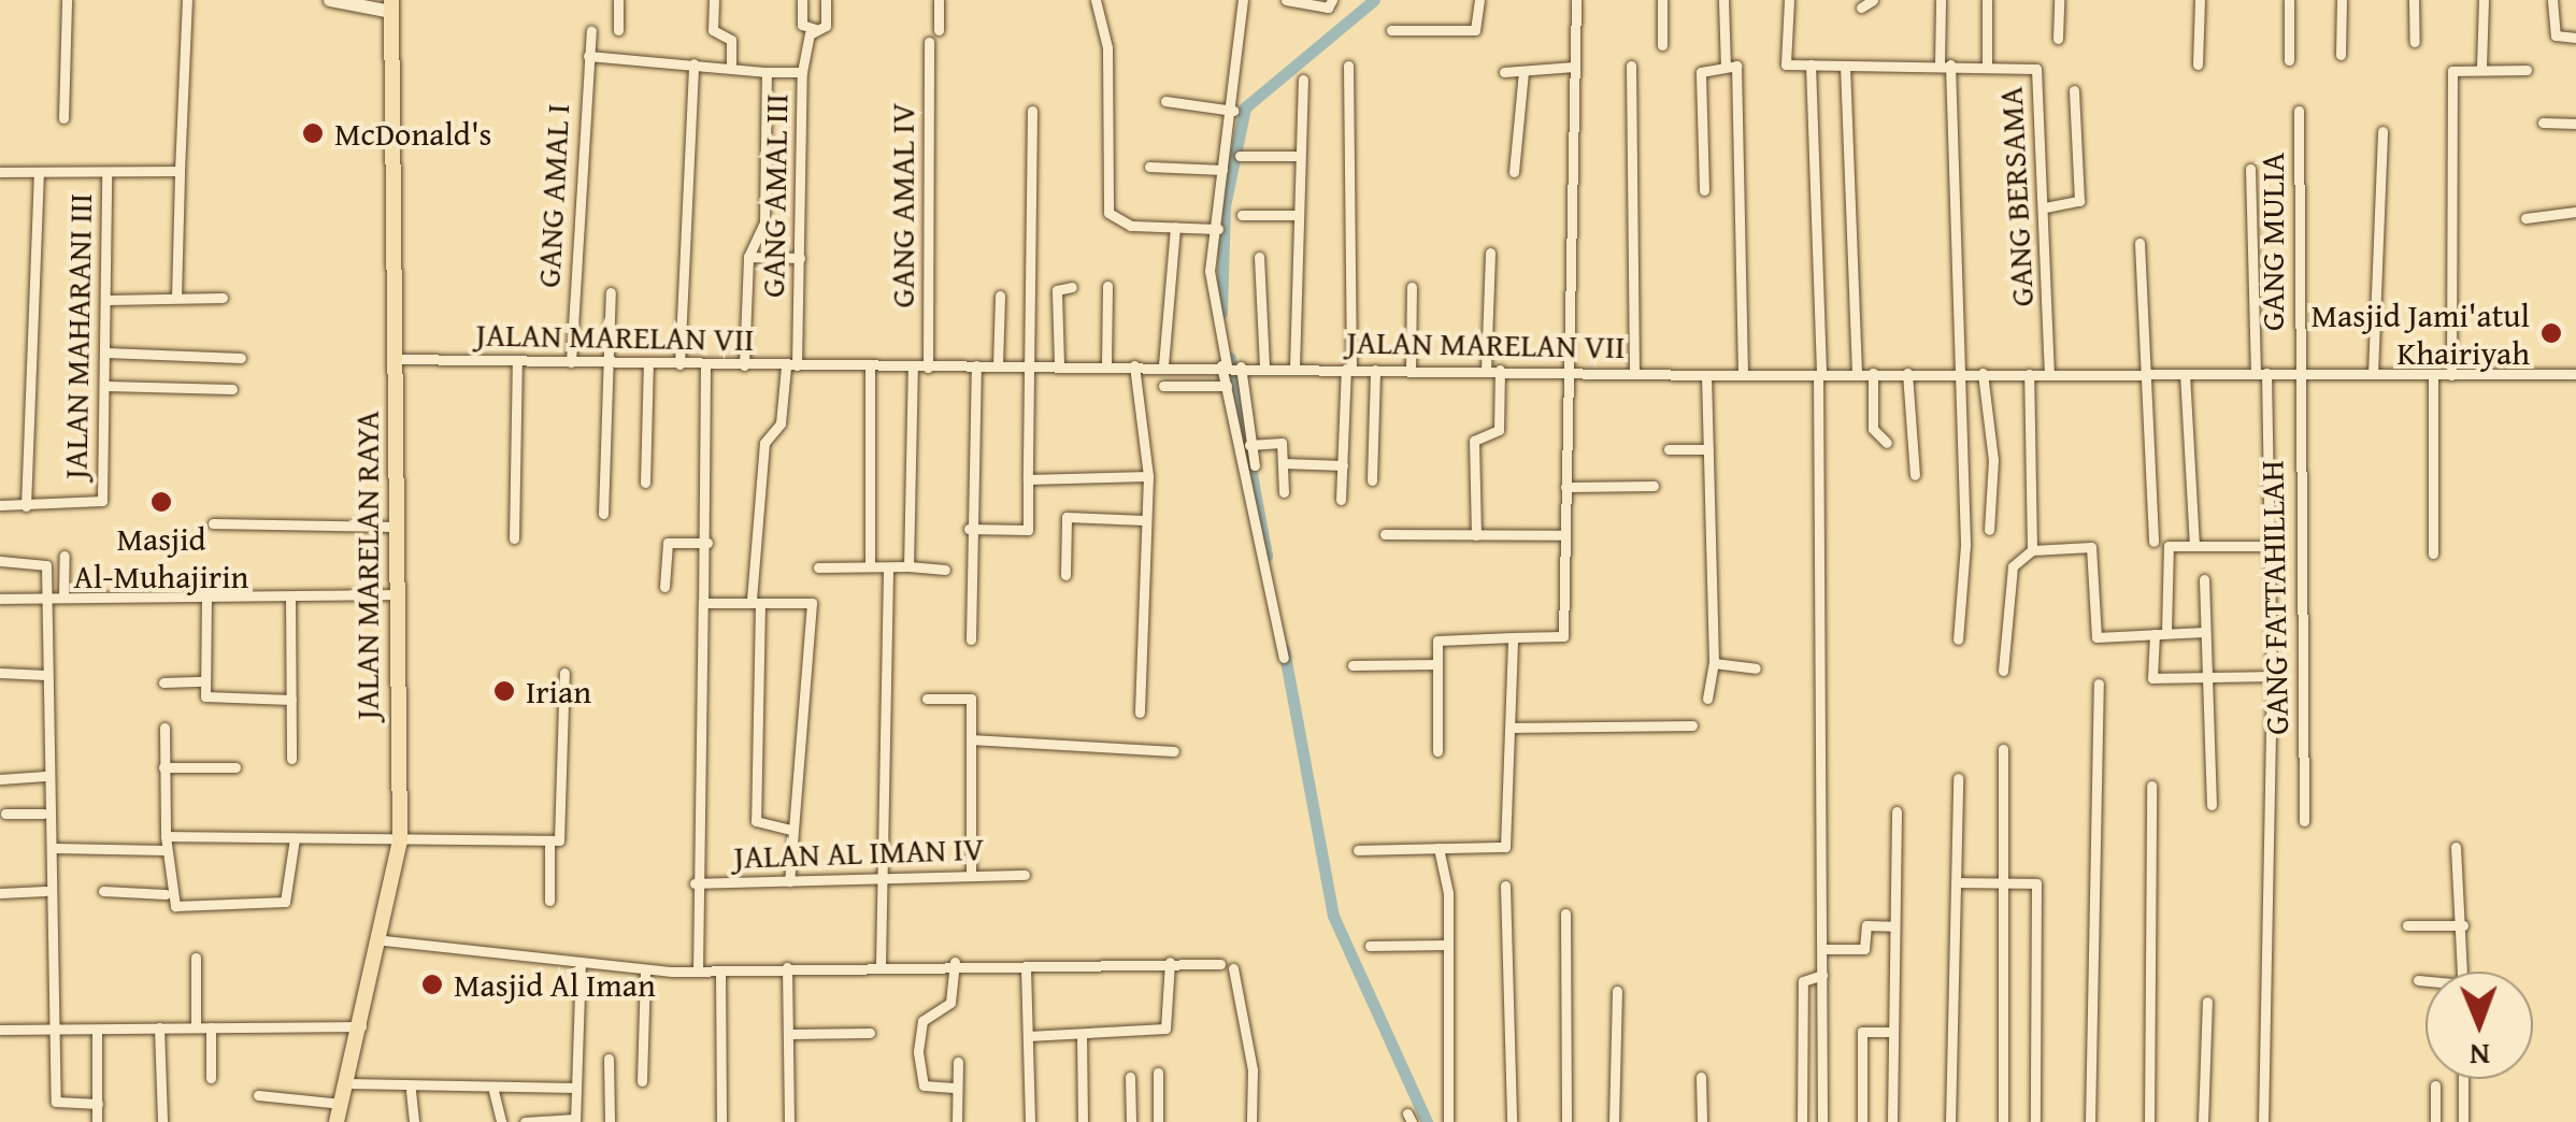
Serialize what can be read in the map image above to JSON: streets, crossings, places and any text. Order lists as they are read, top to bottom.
{
  "streets": {
    "main road": ["JALAN MARELAN RAYA"],
    "street": [
      "GANG AMAL I",
      "GANG AMAL III",
      "GANG BERSAMA",
      "GANG AMAL IV",
      "GANG MULIA",
      "JALAN MAHARANI III",
      "JALAN MARELAN VII",
      "GANG FATTAHILLAH",
      "JALAN AL IMAN IV"
    ]
  },
  "crossings": [
    ["GANG AMAL I", "JALAN MARELAN VII"],
    ["GANG AMAL III", "JALAN MARELAN VII"],
    ["GANG BERSAMA", "JALAN MARELAN VII"],
    ["GANG AMAL IV", "JALAN MARELAN VII"],
    ["GANG MULIA", "JALAN MARELAN VII"],
    ["GANG MULIA", "GANG FATTAHILLAH"],
    ["JALAN MARELAN VII", "JALAN MARELAN RAYA"],
    ["JALAN MARELAN VII", "GANG FATTAHILLAH"]
  ],
  "places": [
    "McDonald's",
    "Masjid Jami'atul Khairiyah",
    "Masjid Al-Muhajirin",
    "Irian",
    "Masjid Al Iman"
  ],
  "north": "bottom"
}
